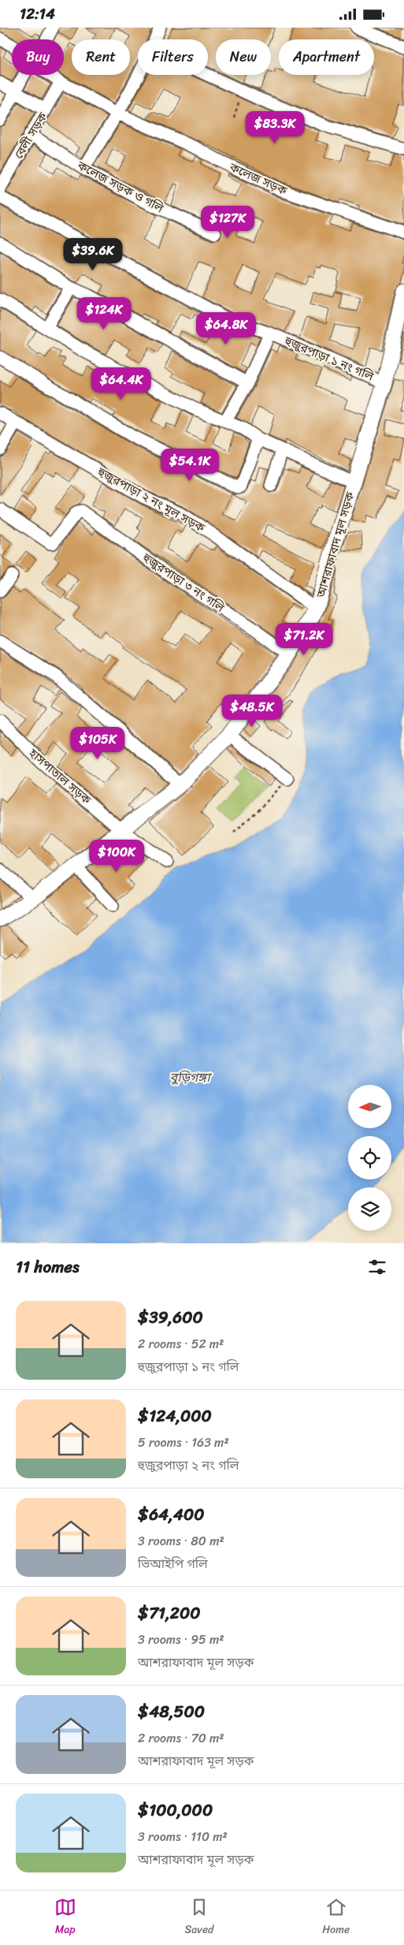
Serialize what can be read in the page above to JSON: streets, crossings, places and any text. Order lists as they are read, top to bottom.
{
  "streets": {
    "street": [
      "বেলী সড়ক",
      "কলেজ সড়ক",
      "কলেজ সড়ক ও গলি",
      "হুজুরপাড়া ১ নং গলি",
      "হুজুরপাড়া ২ নং মূল সড়ক",
      "আশরাফাবাদ মূল সড়ক",
      "হুজুরপাড়া ৩ নং গলি",
      "হাসপাতাল সড়ক"
    ]
  },
  "crossings": [
    ["বেলী সড়ক", "কলেজ সড়ক"],
    ["বেলী সড়ক", "কলেজ সড়ক ও গলি"],
    ["হুজুরপাড়া ১ নং গলি", "আশরাফাবাদ মূল সড়ক"],
    ["হুজুরপাড়া ২ নং মূল সড়ক", "আশরাফাবাদ মূল সড়ক"],
    ["আশরাফাবাদ মূল সড়ক", "হুজুরপাড়া ৩ নং গলি"],
    ["আশরাফাবাদ মূল সড়ক", "হাসপাতাল সড়ক"]
  ],
  "water": ["বুড়িগঙ্গা"],
  "north": "left",
  "page": {
    "status": "12:14",
    "chip": [
      "Buy",
      "Rent",
      "Filters",
      "New",
      "Apartment"
    ],
    "price": [
      "$83.3K",
      "$127K",
      "$39.6K",
      "$124K",
      "$64.8K",
      "$64.4K",
      "$54.1K",
      "$71.2K",
      "$48.5K",
      "$105K",
      "$100K"
    ],
    "heading": "11 homes",
    "list": [
      {
        "name": "$39,600",
        "note": "2 rooms · 52 m² · হুজুরপাড়া ১ নং গলি"
      },
      {
        "name": "$124,000",
        "note": "5 rooms · 163 m² · হুজুরপাড়া ২ নং গলি"
      },
      {
        "name": "$64,400",
        "note": "3 rooms · 80 m² · ভিআইপি গলি"
      },
      {
        "name": "$71,200",
        "note": "3 rooms · 95 m² · আশরাফাবাদ মূল সড়ক"
      },
      {
        "name": "$48,500",
        "note": "2 rooms · 70 m² · আশরাফাবাদ মূল সড়ক"
      },
      {
        "name": "$100,000",
        "note": "3 rooms · 110 m² · আশরাফাবাদ মূল সড়ক"
      }
    ],
    "tabs": ["Map", "Saved", "Home"]
  }
}
